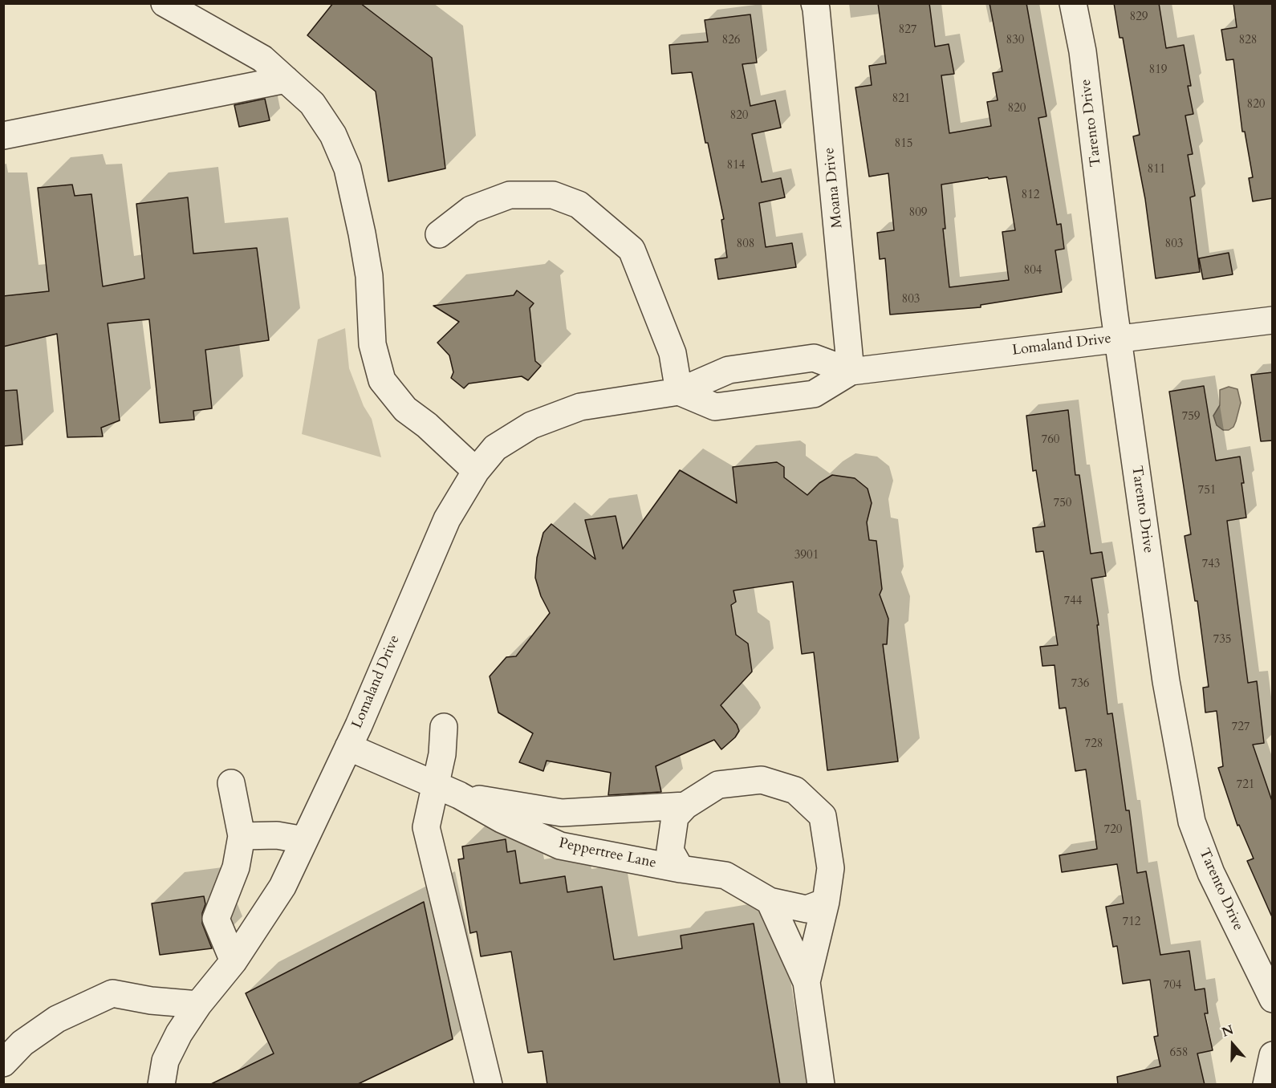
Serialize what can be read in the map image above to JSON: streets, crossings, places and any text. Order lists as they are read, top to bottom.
{
  "streets": {
    "street": [
      "Tarento Drive",
      "Moana Drive",
      "Lomaland Drive",
      "Peppertree Lane"
    ]
  },
  "crossings": [
    ["Tarento Drive", "Lomaland Drive"],
    ["Moana Drive", "Lomaland Drive"],
    ["Lomaland Drive", "Peppertree Lane"]
  ],
  "house_numbers": [
    "829",
    "827",
    "826",
    "830",
    "828",
    "819",
    "821",
    "820",
    "820",
    "820",
    "815",
    "814",
    "811",
    "812",
    "809",
    "808",
    "803",
    "804",
    "803",
    "759",
    "760",
    "751",
    "750",
    "3901",
    "743",
    "744",
    "735",
    "736",
    "727",
    "728",
    "721",
    "720",
    "712",
    "704",
    "658"
  ],
  "north": "top"
}
